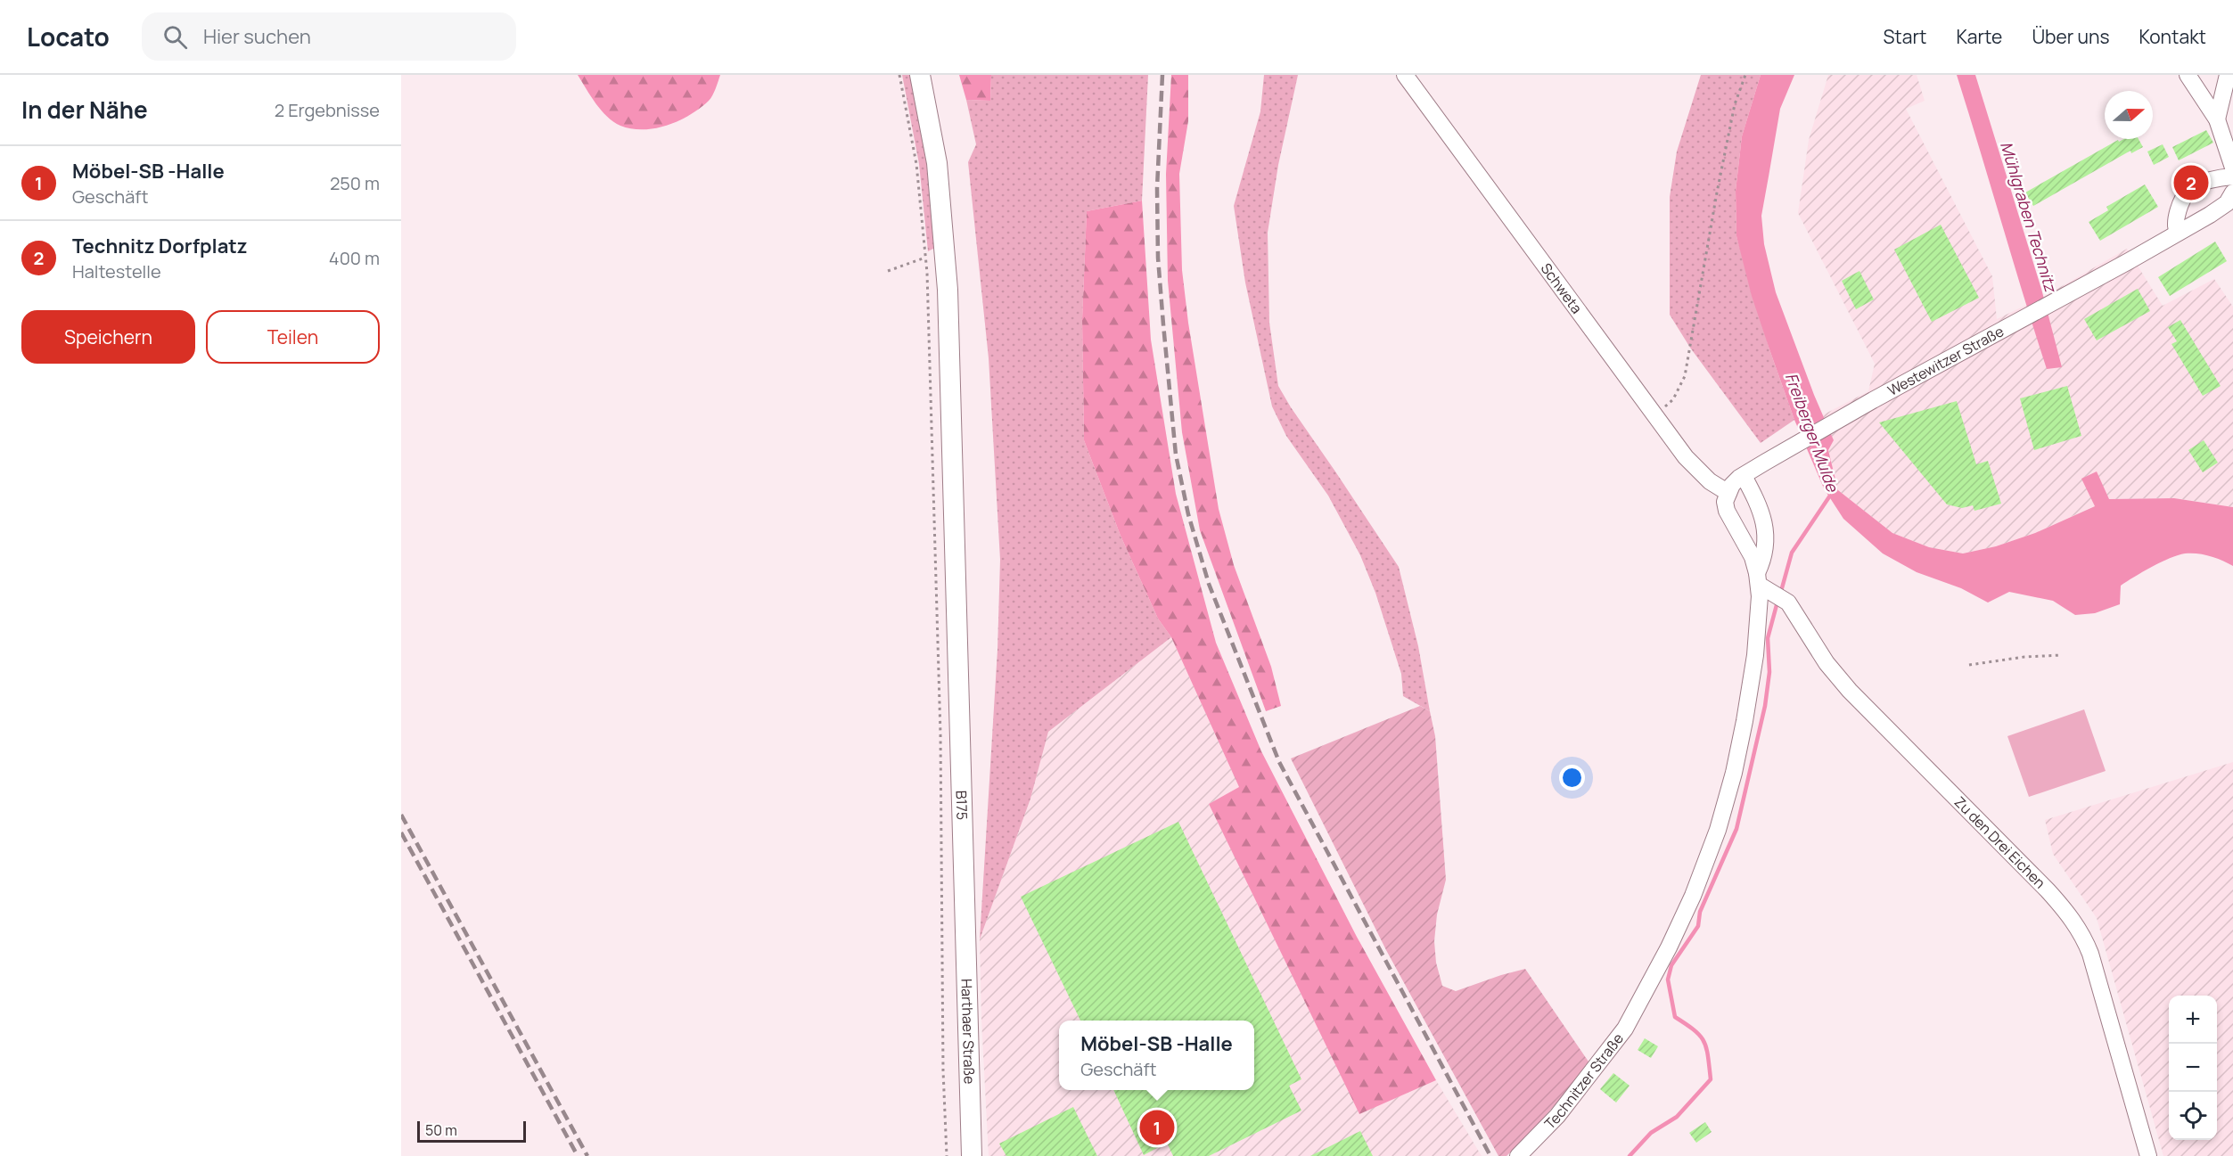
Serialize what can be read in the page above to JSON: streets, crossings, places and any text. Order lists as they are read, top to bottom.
{
  "streets": {
    "main road": ["B175", "Harthaer Straße"],
    "street": [
      "Schweta",
      "Westewitzer Straße",
      "Zu den Drei Eichen",
      "Technitzer Straße"
    ]
  },
  "crossings": [
    ["Schweta", "Westewitzer Straße"],
    ["B175", "Harthaer Straße"],
    ["Zu den Drei Eichen", "Technitzer Straße"]
  ],
  "water": ["Mühlgraben Technitz", "Freiberger Mulde"],
  "scale_bar": "50 m",
  "north": "right",
  "page": {
    "header": "Locato",
    "search": "Hier suchen",
    "nav": [
      "Start",
      "Karte",
      "Über uns",
      "Kontakt"
    ],
    "heading": ["In der Nähe", "2 Ergebnisse"],
    "list": [
      {
        "mark": "1",
        "name": "Möbel-SB -Halle",
        "note": "Geschäft",
        "value": "250 m"
      },
      {
        "mark": "2",
        "name": "Technitz Dorfplatz",
        "note": "Haltestelle",
        "value": "400 m"
      }
    ],
    "pins": ["2", "1"],
    "buttons": ["Speichern", "Teilen"],
    "map_buttons": ["+", "−"],
    "popup": ["Möbel-SB -Halle", "Geschäft"],
    "scale": "50 m"
  }
}
